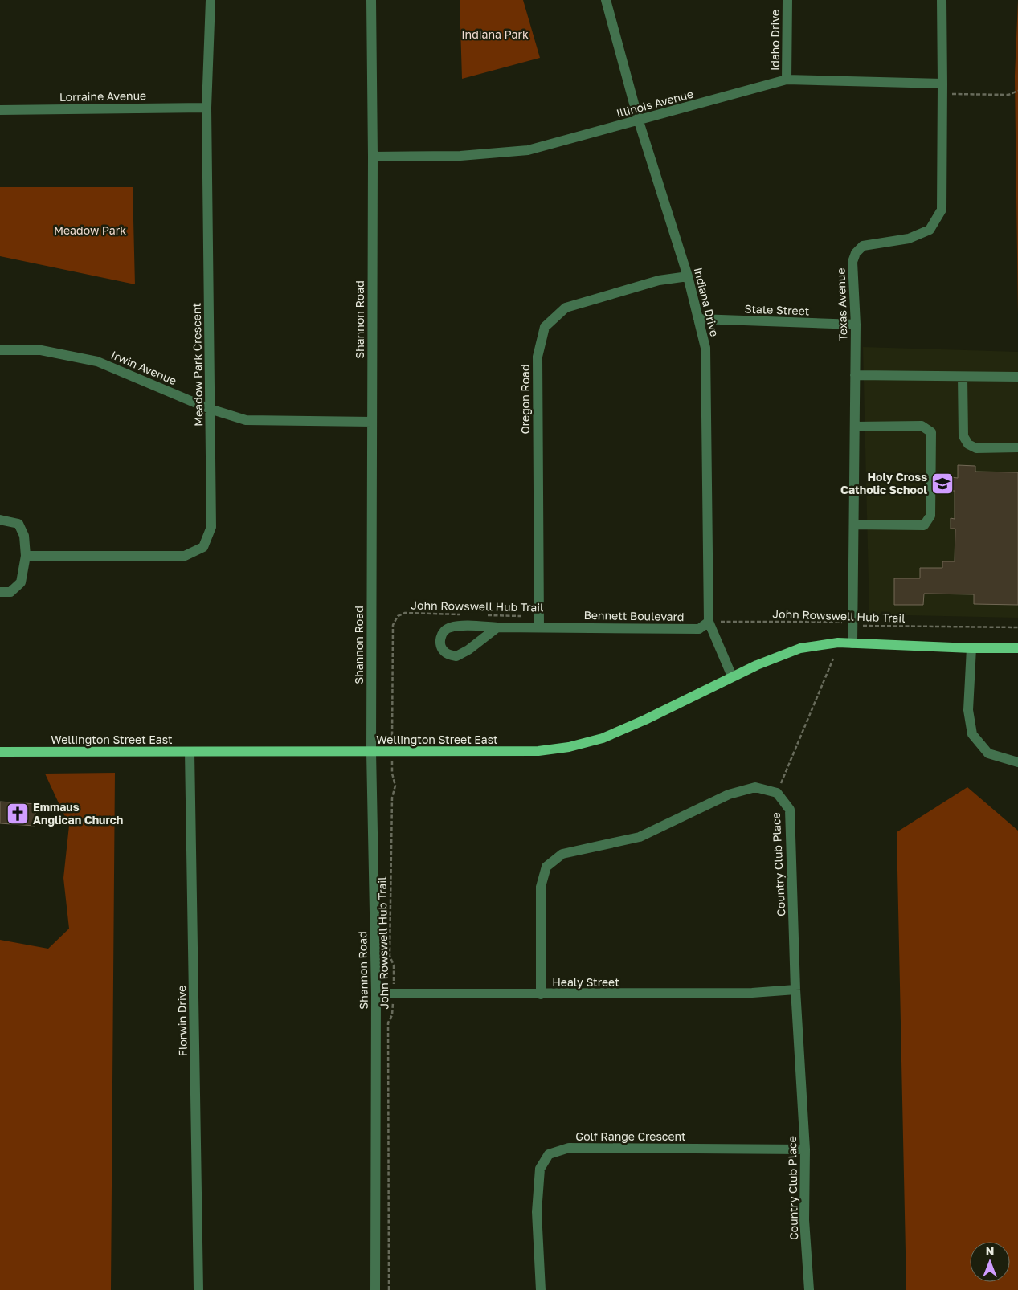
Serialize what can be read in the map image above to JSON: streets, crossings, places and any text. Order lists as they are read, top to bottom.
{
  "streets": {
    "main road": ["Wellington Street East"],
    "street": [
      "Idaho Drive",
      "Lorraine Avenue",
      "Illinois Avenue",
      "Indiana Drive",
      "Texas Avenue",
      "State Street",
      "Shannon Road",
      "Meadow Park Crescent",
      "Irwin Avenue",
      "Oregon Road",
      "Bennett Boulevard",
      "Country Club Place",
      "Healy Street",
      "Florwin Drive",
      "Golf Range Crescent"
    ],
    "path": ["John Rowswell Hub Trail"]
  },
  "crossings": [
    ["Idaho Drive", "Illinois Avenue"],
    ["Lorraine Avenue", "Meadow Park Crescent"],
    ["Illinois Avenue", "Indiana Drive"],
    ["Illinois Avenue", "Texas Avenue"],
    ["Illinois Avenue", "Shannon Road"],
    ["Indiana Drive", "State Street"],
    ["Indiana Drive", "Oregon Road"],
    ["Indiana Drive", "John Rowswell Hub Trail"],
    ["Indiana Drive", "Bennett Boulevard"],
    ["Texas Avenue", "State Street"],
    ["Texas Avenue", "John Rowswell Hub Trail"],
    ["Texas Avenue", "Wellington Street East"],
    ["Shannon Road", "Irwin Avenue"],
    ["Shannon Road", "Wellington Street East"],
    ["Shannon Road", "Healy Street"],
    ["Meadow Park Crescent", "Irwin Avenue"],
    ["Oregon Road", "John Rowswell Hub Trail"],
    ["Oregon Road", "Bennett Boulevard"],
    ["John Rowswell Hub Trail", "Bennett Boulevard"],
    ["John Rowswell Hub Trail", "Wellington Street East"],
    ["John Rowswell Hub Trail", "Healy Street"],
    ["Wellington Street East", "Florwin Drive"],
    ["Country Club Place", "Healy Street"],
    ["Country Club Place", "Golf Range Crescent"]
  ],
  "parks": ["Indiana Park", "Meadow Park"],
  "places": {
    "school or university": ["Holy Cross Catholic School"],
    "church": ["Emmaus Anglican Church"]
  },
  "north": "top"
}
